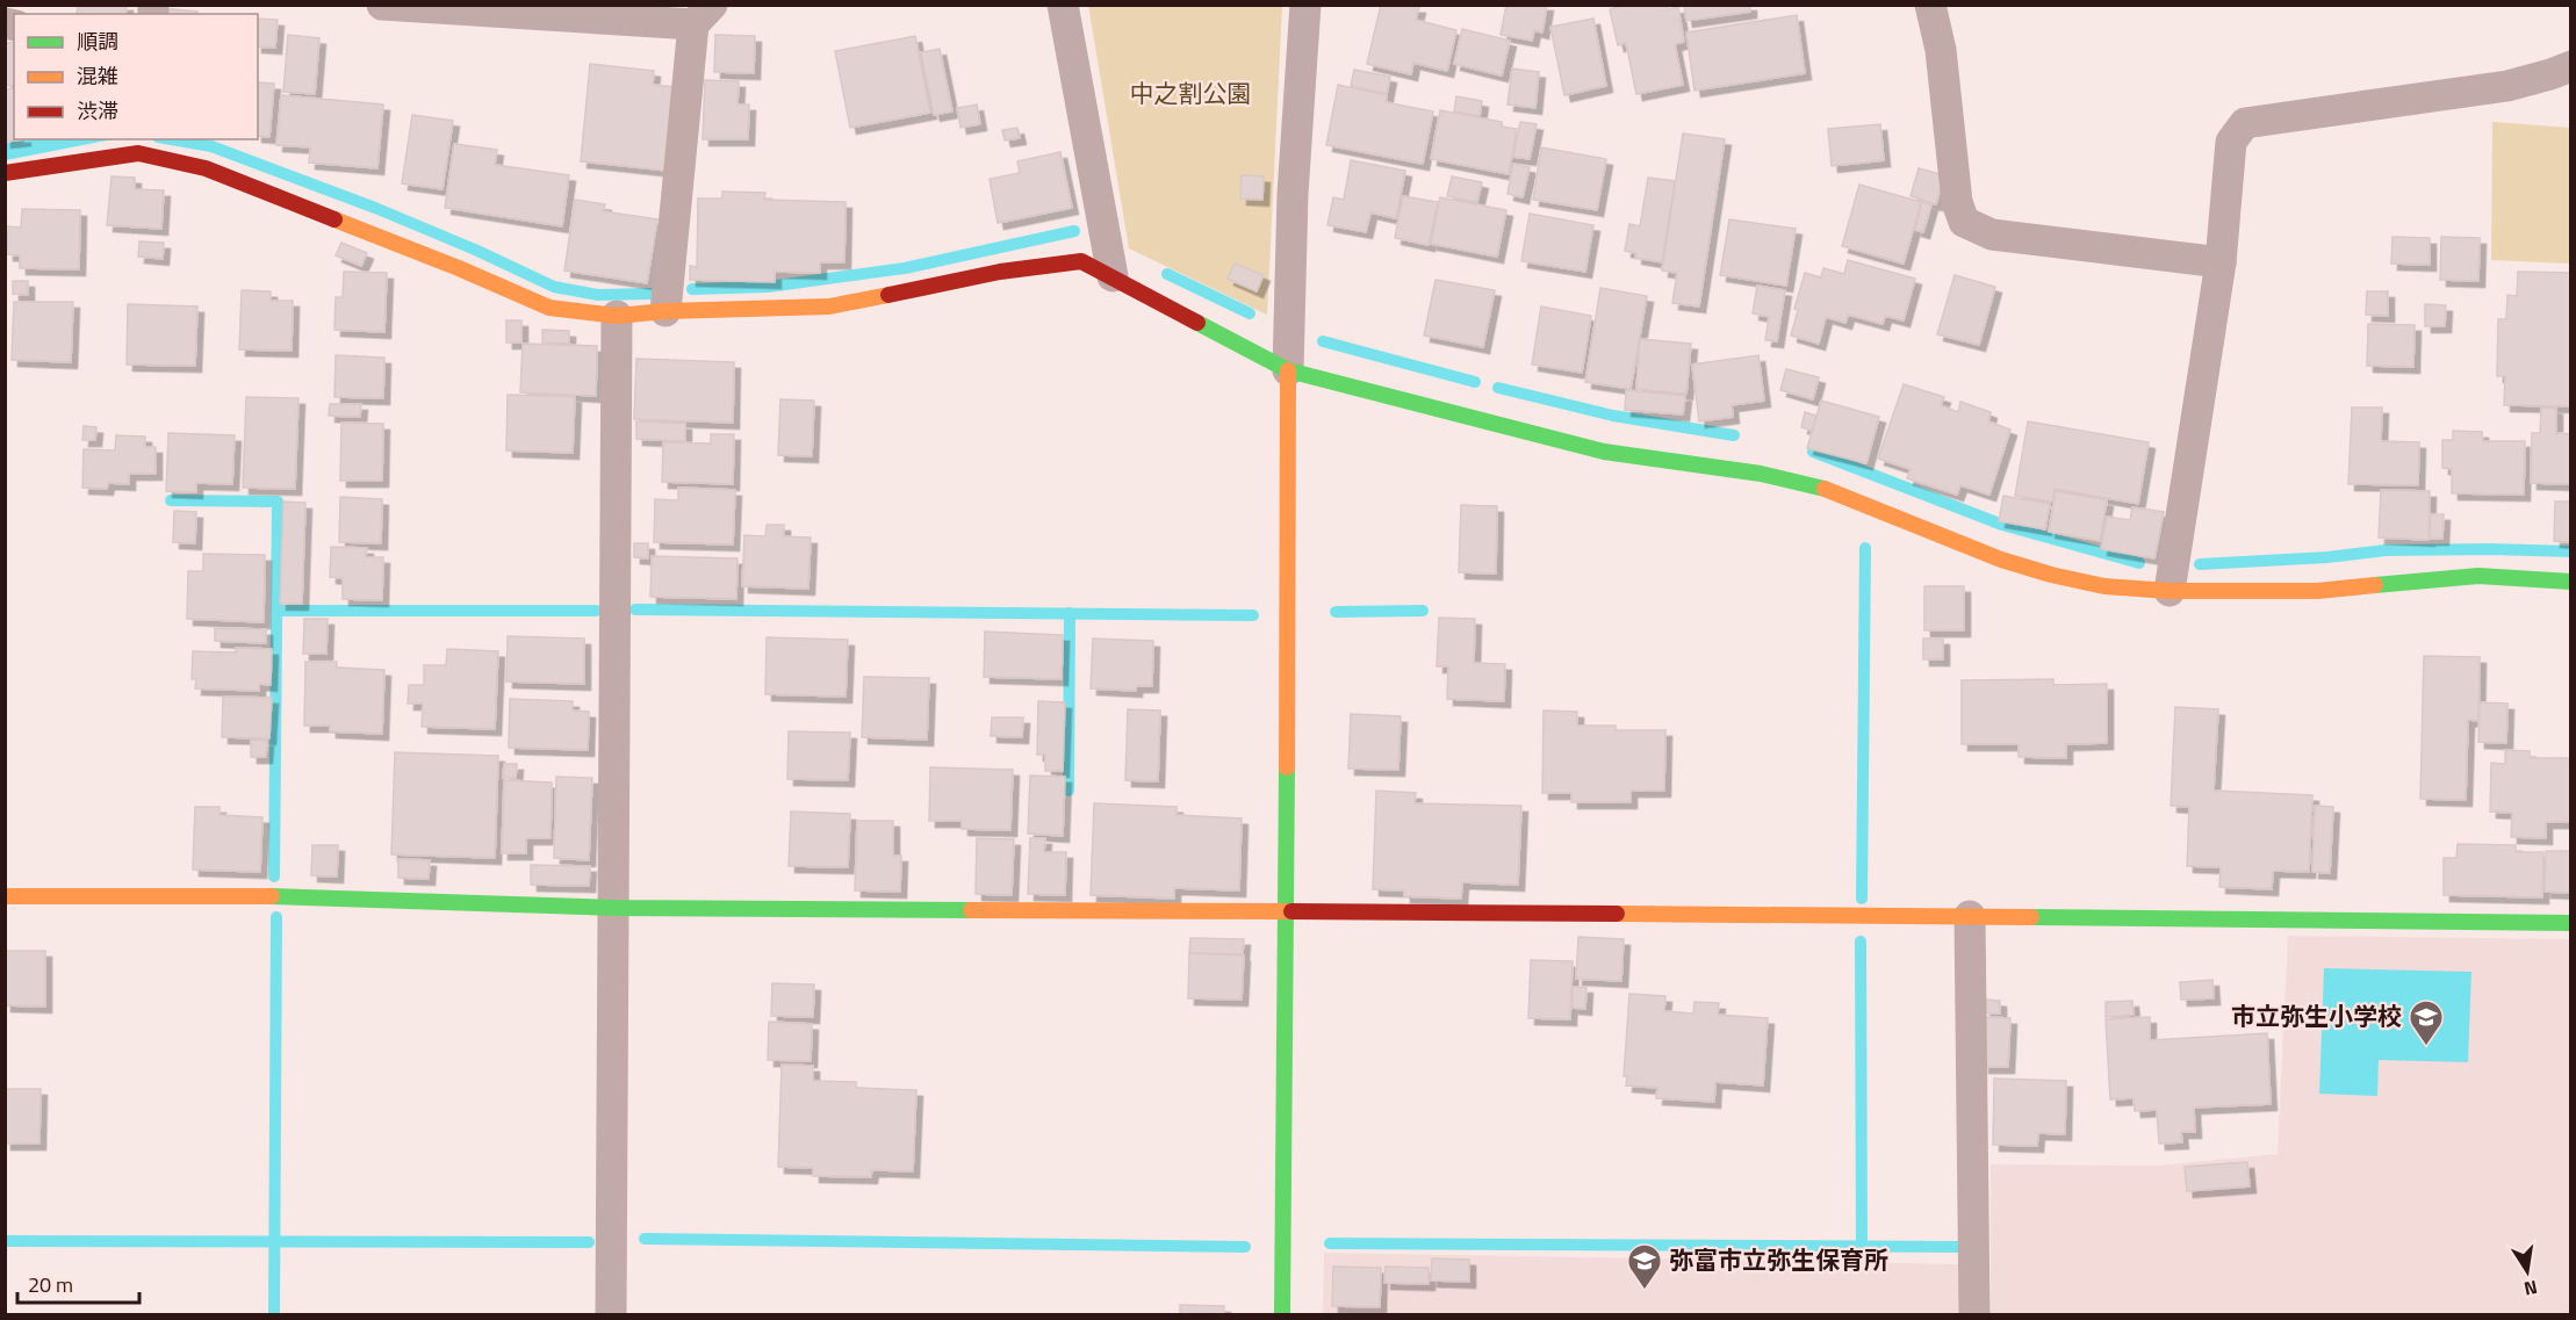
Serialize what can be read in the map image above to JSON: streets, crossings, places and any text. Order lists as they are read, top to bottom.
{
  "parks": ["中之割公園"],
  "places": {
    "school or university": ["市立弥生小学校", "弥富市立弥生保育所"]
  },
  "legend": ["順調", "混雑", "渋滞"],
  "scale_bar": "20 m",
  "north": "bottom"
}
